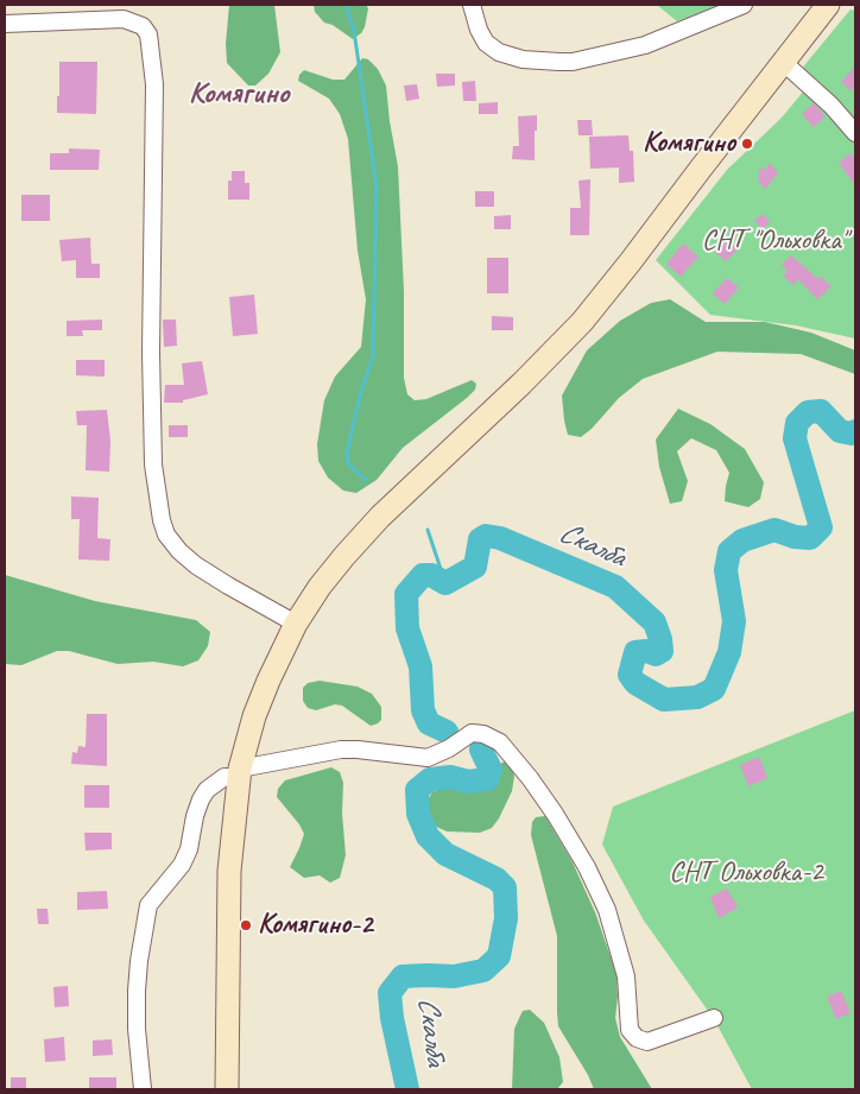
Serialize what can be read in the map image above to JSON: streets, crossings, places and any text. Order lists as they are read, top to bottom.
{
  "districts": ["Комягино"],
  "water": ["Скалба"],
  "parks": ["СНТ \"Ольховка\"", "СНТ Ольховка-2"],
  "places": ["Комягино", "Комягино-2"]
}
